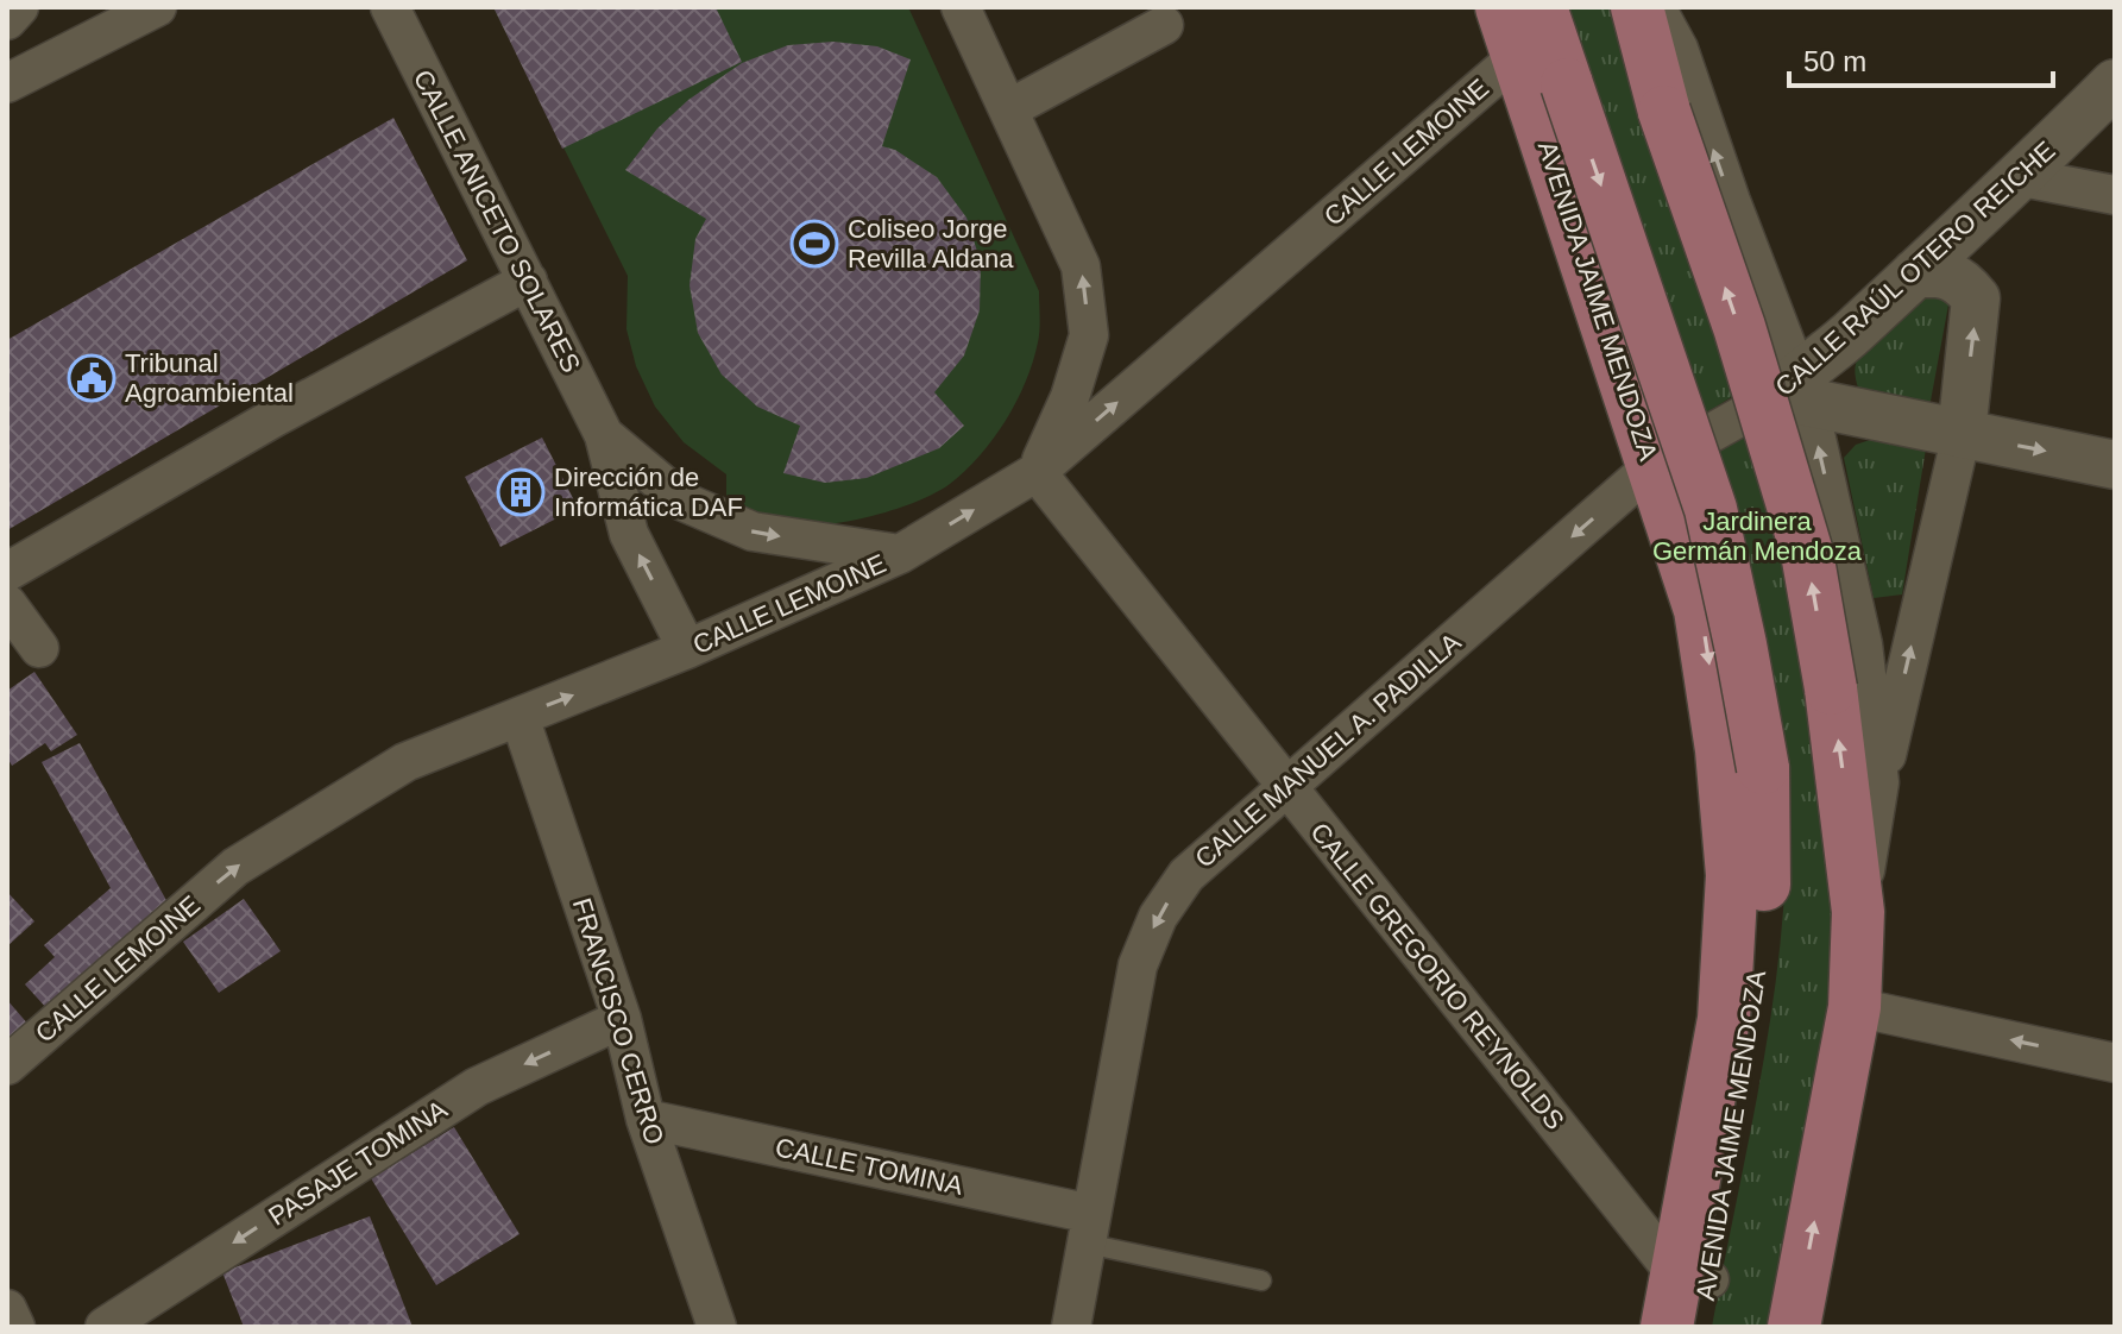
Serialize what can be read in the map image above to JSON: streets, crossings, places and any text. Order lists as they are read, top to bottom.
{
  "streets": {
    "main road": ["AVENIDA JAIME MENDOZA"],
    "street": [
      "CALLE LEMOINE",
      "CALLE ANICETO SOLARES",
      "CALLE RAÚL OTERO REICHE",
      "CALLE MANUEL A. PADILLA",
      "CALLE GREGORIO REYNOLDS",
      "FRANCISCO CERRO",
      "PASAJE TOMINA",
      "CALLE TOMINA"
    ]
  },
  "crossings": [
    ["CALLE LEMOINE", "CALLE ANICETO SOLARES"],
    ["CALLE LEMOINE", "AVENIDA JAIME MENDOZA"],
    ["CALLE LEMOINE", "CALLE GREGORIO REYNOLDS"],
    ["CALLE LEMOINE", "FRANCISCO CERRO"],
    ["CALLE RAÚL OTERO REICHE", "AVENIDA JAIME MENDOZA"],
    ["CALLE RAÚL OTERO REICHE", "CALLE MANUEL A. PADILLA"],
    ["AVENIDA JAIME MENDOZA", "CALLE MANUEL A. PADILLA"],
    ["AVENIDA JAIME MENDOZA", "CALLE GREGORIO REYNOLDS"],
    ["CALLE MANUEL A. PADILLA", "CALLE GREGORIO REYNOLDS"],
    ["CALLE MANUEL A. PADILLA", "CALLE TOMINA"],
    ["FRANCISCO CERRO", "PASAJE TOMINA"],
    ["FRANCISCO CERRO", "CALLE TOMINA"]
  ],
  "one_way": ["CALLE LEMOINE", "CALLE MANUEL A. PADILLA", "PASAJE TOMINA"],
  "parks": ["Jardinera Germán Mendoza"],
  "places": {
    "sports": ["Coliseo Jorge Revilla Aldana"],
    "public building": ["Tribunal Agroambiental"],
    "building": ["Dirección de Informática DAF"]
  },
  "scale_bar": "50 m"
}
